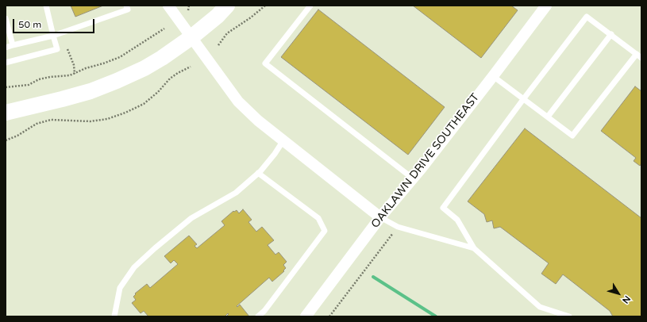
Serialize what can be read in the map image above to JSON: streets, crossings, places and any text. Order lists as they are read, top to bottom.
{
  "streets": {
    "street": ["OAKLAWN DRIVE SOUTHEAST"]
  },
  "scale_bar": "50 m",
  "north": "bottom right"
}
